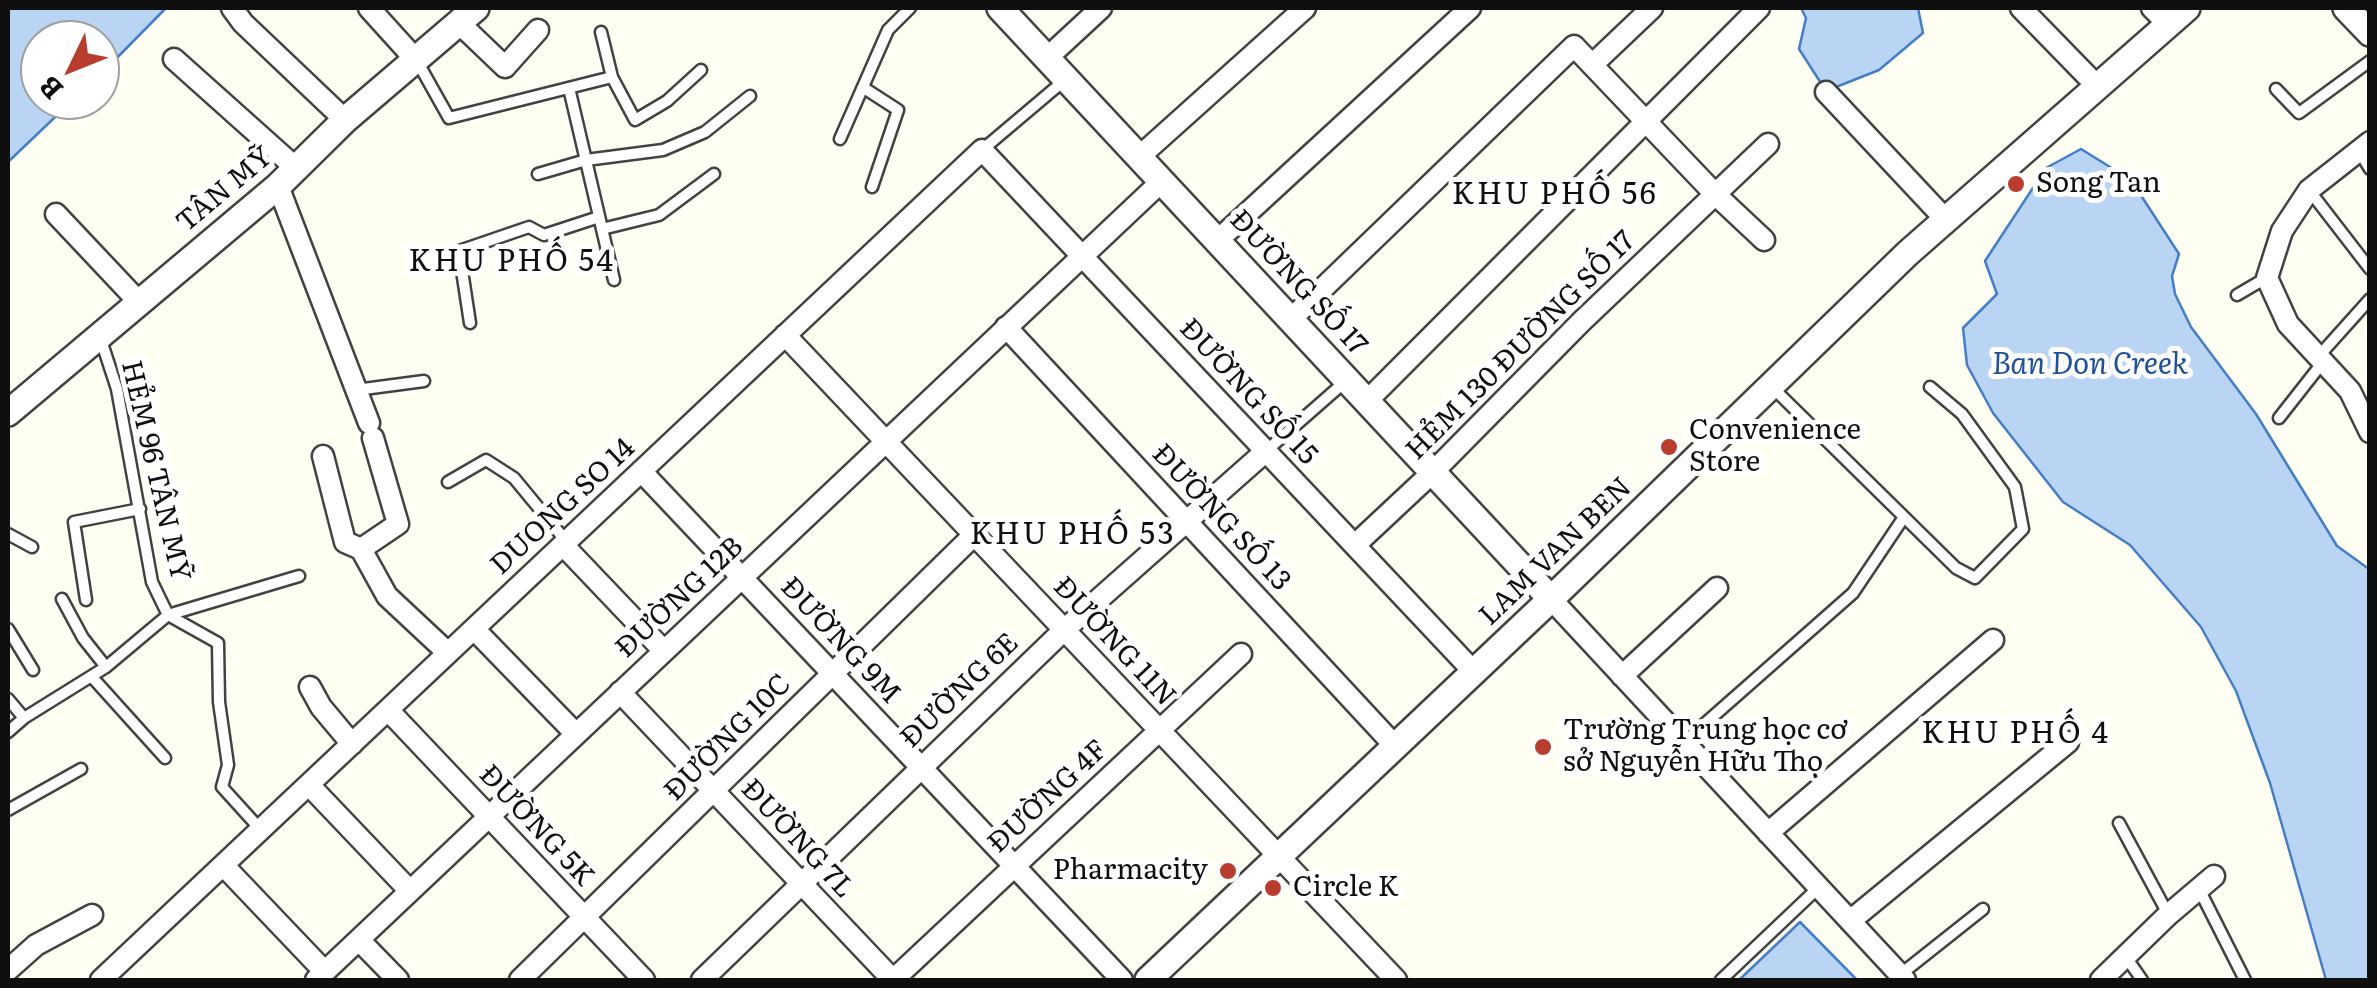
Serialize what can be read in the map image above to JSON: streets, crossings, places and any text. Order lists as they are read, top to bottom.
{
  "streets": {
    "street": [
      "TÂN MỸ",
      "ĐƯỜNG SỐ 17",
      "HẺM 130 ĐƯỜNG SỐ 17",
      "ĐƯỜNG SỐ 15",
      "DUONG SO 14",
      "ĐƯỜNG SỐ 13",
      "LAM VAN BEN",
      "ĐƯỜNG 12B",
      "ĐƯỜNG 9M",
      "ĐƯỜNG 11N",
      "ĐƯỜNG 6E",
      "ĐƯỜNG 10C",
      "ĐƯỜNG 4F",
      "ĐƯỜNG 5K",
      "ĐƯỜNG 7L"
    ],
    "lane": ["HẺM 96 TÂN MỸ"]
  },
  "crossings": [
    ["TÂN MỸ", "HẺM 96 TÂN MỸ"],
    ["ĐƯỜNG SỐ 17", "HẺM 130 ĐƯỜNG SỐ 17"],
    ["ĐƯỜNG SỐ 17", "DUONG SO 14"],
    ["ĐƯỜNG SỐ 17", "LAM VAN BEN"],
    ["ĐƯỜNG SỐ 17", "ĐƯỜNG 12B"],
    ["HẺM 130 ĐƯỜNG SỐ 17", "ĐƯỜNG SỐ 15"],
    ["ĐƯỜNG SỐ 15", "DUONG SO 14"],
    ["ĐƯỜNG SỐ 15", "LAM VAN BEN"],
    ["ĐƯỜNG SỐ 15", "ĐƯỜNG 12B"],
    ["ĐƯỜNG SỐ 15", "ĐƯỜNG 6E"],
    ["DUONG SO 14", "ĐƯỜNG 9M"],
    ["DUONG SO 14", "ĐƯỜNG 11N"],
    ["DUONG SO 14", "ĐƯỜNG 5K"],
    ["ĐƯỜNG SỐ 13", "LAM VAN BEN"],
    ["ĐƯỜNG SỐ 13", "ĐƯỜNG 12B"],
    ["ĐƯỜNG SỐ 13", "ĐƯỜNG 6E"],
    ["LAM VAN BEN", "ĐƯỜNG 11N"],
    ["ĐƯỜNG 12B", "ĐƯỜNG 9M"],
    ["ĐƯỜNG 12B", "ĐƯỜNG 11N"],
    ["ĐƯỜNG 12B", "ĐƯỜNG 5K"],
    ["ĐƯỜNG 12B", "ĐƯỜNG 7L"],
    ["ĐƯỜNG 9M", "ĐƯỜNG 6E"],
    ["ĐƯỜNG 9M", "ĐƯỜNG 10C"],
    ["ĐƯỜNG 9M", "ĐƯỜNG 4F"],
    ["ĐƯỜNG 11N", "ĐƯỜNG 6E"],
    ["ĐƯỜNG 11N", "ĐƯỜNG 10C"],
    ["ĐƯỜNG 11N", "ĐƯỜNG 4F"],
    ["ĐƯỜNG 6E", "ĐƯỜNG 7L"],
    ["ĐƯỜNG 10C", "ĐƯỜNG 5K"],
    ["ĐƯỜNG 10C", "ĐƯỜNG 7L"],
    ["ĐƯỜNG 4F", "ĐƯỜNG 7L"]
  ],
  "districts": [
    "KHU PHỐ 56",
    "KHU PHỐ 54",
    "KHU PHỐ 53",
    "KHU PHỐ 4"
  ],
  "water": ["Ban Don Creek"],
  "places": [
    "Song Tan",
    "Convenience Store",
    "Trường Trung học cơ sở Nguyễn Hữu Thọ",
    "Pharmacity",
    "Circle K"
  ],
  "north": "bottom left"
}
